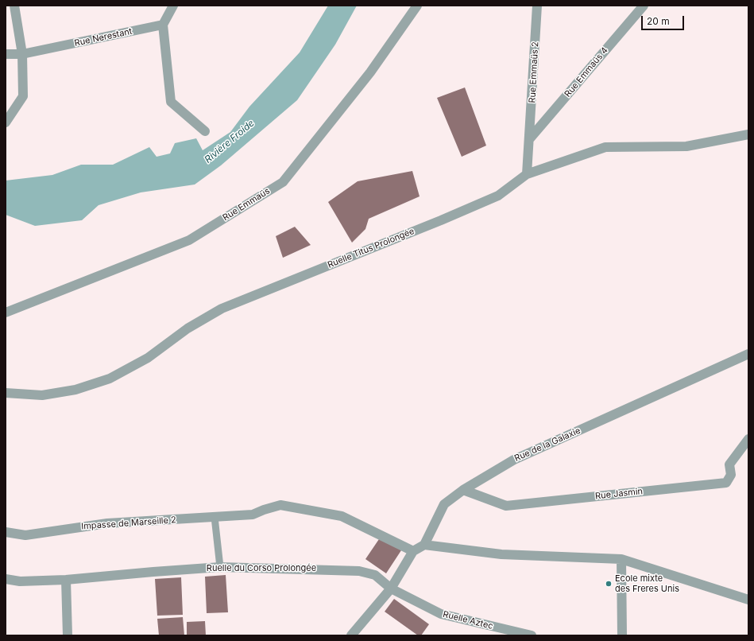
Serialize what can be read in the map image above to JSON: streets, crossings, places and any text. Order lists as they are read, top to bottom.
{
  "streets": {
    "street": [
      "Rue Nerestant",
      "Rue Emmaüs 2",
      "Rue Emmaüs 4",
      "Rue Emmaüs",
      "Ruelle Titus Prolongée",
      "Rue de la Galaxie",
      "Rue Jasmin",
      "Impasse de Marseille 2",
      "Ruelle du Corso Prolongée",
      "Ruelle Aztec"
    ]
  },
  "crossings": [
    ["Rue Emmaüs 2", "Rue Emmaüs 4"],
    ["Rue Emmaüs 2", "Ruelle Titus Prolongée"],
    ["Rue de la Galaxie", "Rue Jasmin"],
    ["Ruelle du Corso Prolongée", "Ruelle Aztec"]
  ],
  "water": ["Rivière Froide"],
  "places": ["Ecole mixte des Freres Unis"],
  "scale_bar": "20 m"
}
